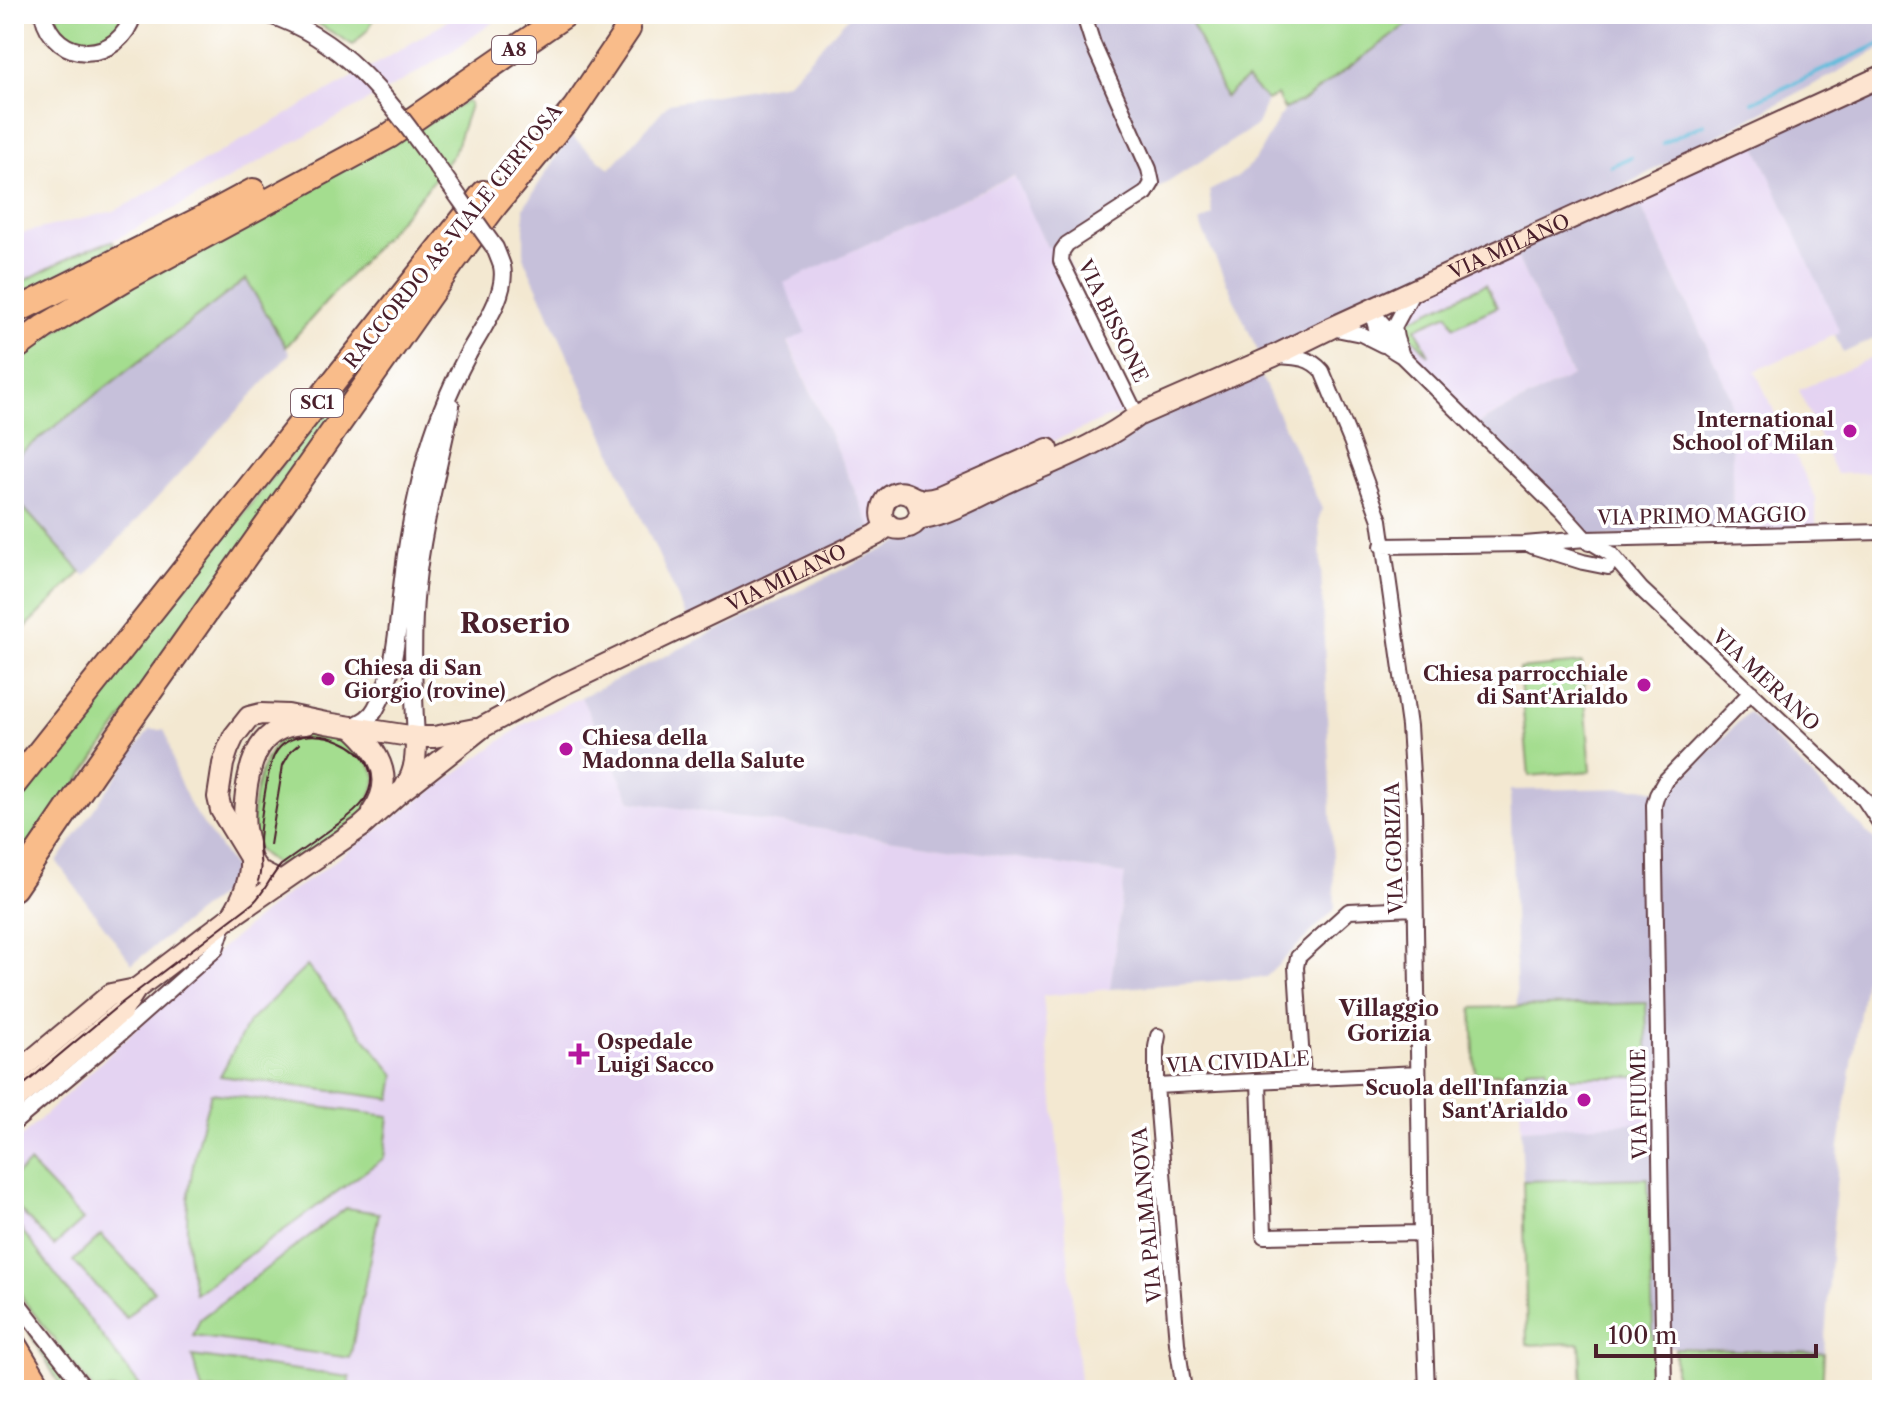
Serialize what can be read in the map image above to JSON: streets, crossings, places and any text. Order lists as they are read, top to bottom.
{
  "streets": {
    "highway": ["A8", "RACCORDO A8-VIALE CERTOSA", "SC1"],
    "main road": ["VIA MILANO"],
    "street": [
      "VIA BISSONE",
      "VIA PRIMO MAGGIO",
      "VIA MERANO",
      "VIA GORIZIA",
      "VIA CIVIDALE",
      "VIA FIUME",
      "VIA PALMANOVA"
    ]
  },
  "crossings": [
    ["VIA MILANO", "VIA BISSONE"],
    ["VIA MILANO", "VIA GORIZIA"],
    ["VIA PRIMO MAGGIO", "VIA GORIZIA"],
    ["VIA MERANO", "VIA FIUME"],
    ["VIA GORIZIA", "VIA CIVIDALE"],
    ["VIA CIVIDALE", "VIA PALMANOVA"]
  ],
  "districts": ["Roserio", "Villaggio Gorizia"],
  "places": {
    "other": [
      "International School of Milan",
      "Chiesa di San Giorgio (rovine)",
      "Chiesa parrocchiale di Sant'Arialdo",
      "Chiesa della Madonna della Salute",
      "Scuola dell'Infanzia Sant'Arialdo"
    ],
    "health": ["Ospedale Luigi Sacco"]
  },
  "scale_bar": "100 m"
}
